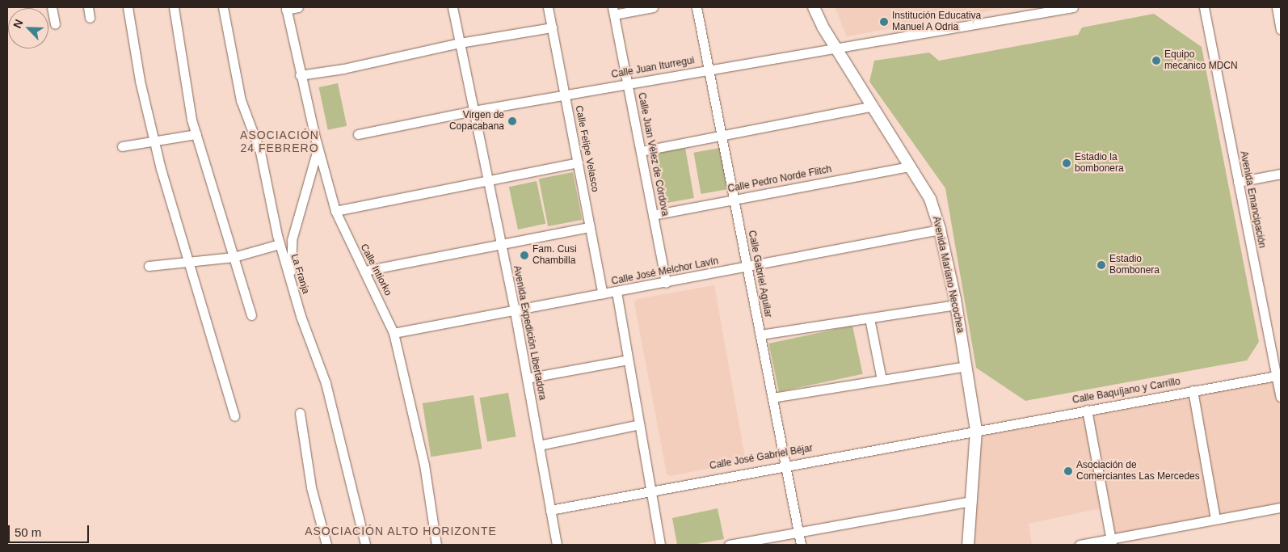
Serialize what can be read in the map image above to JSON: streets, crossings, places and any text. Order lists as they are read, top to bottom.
{
  "streets": {
    "street": [
      "Calle Juan Iturregui",
      "Calle Felipe Velasco",
      "Calle Juan Vélez de Córdova",
      "Calle Pedro Norde Flitch",
      "Avenida Emancipación",
      "Calle Intiorko",
      "Calle José Melchor Lavín",
      "La Franja",
      "Calle Gabriel Aguilar",
      "Avenida Mariano Necochea",
      "Avenida Expedición Libertadora",
      "Calle Baquíjano y Carrillo",
      "Calle José Gabriel Béjar"
    ]
  },
  "crossings": [
    ["Calle Juan Iturregui", "Calle Felipe Velasco"],
    ["Calle Juan Iturregui", "Calle Juan Vélez de Córdova"],
    ["Calle Juan Iturregui", "Calle Gabriel Aguilar"],
    ["Calle Juan Iturregui", "Avenida Mariano Necochea"],
    ["Calle Juan Iturregui", "Avenida Expedición Libertadora"],
    ["Calle Felipe Velasco", "Calle José Melchor Lavín"],
    ["Calle Juan Vélez de Córdova", "Calle Pedro Norde Flitch"],
    ["Calle Juan Vélez de Córdova", "Calle José Melchor Lavín"],
    ["Calle Pedro Norde Flitch", "Calle Gabriel Aguilar"],
    ["Calle Pedro Norde Flitch", "Avenida Mariano Necochea"],
    ["Avenida Emancipación", "Calle Baquíjano y Carrillo"],
    ["Calle Intiorko", "Calle José Melchor Lavín"],
    ["Calle José Melchor Lavín", "Calle Gabriel Aguilar"],
    ["Calle José Melchor Lavín", "Avenida Mariano Necochea"],
    ["Calle José Melchor Lavín", "Avenida Expedición Libertadora"],
    ["Calle Gabriel Aguilar", "Calle José Gabriel Béjar"],
    ["Avenida Mariano Necochea", "Calle Baquíjano y Carrillo"],
    ["Avenida Mariano Necochea", "Calle José Gabriel Béjar"],
    ["Avenida Expedición Libertadora", "Calle José Gabriel Béjar"],
    ["Calle Baquíjano y Carrillo", "Calle José Gabriel Béjar"]
  ],
  "districts": ["ASOCIACIÓN 24 FEBRERO", "ASOCIACIÓN ALTO HORIZONTE"],
  "places": [
    "Institución Educativa Manuel A Odria",
    "Equipo mecanico MDCN",
    "Virgen de Copacabana",
    "Estadio la bombonera",
    "Fam. Cusi Chambilla",
    "Estadio Bombonera",
    "Asociación de Comerciantes Las Mercedes"
  ],
  "scale_bar": "50 m",
  "north": "top left"
}
